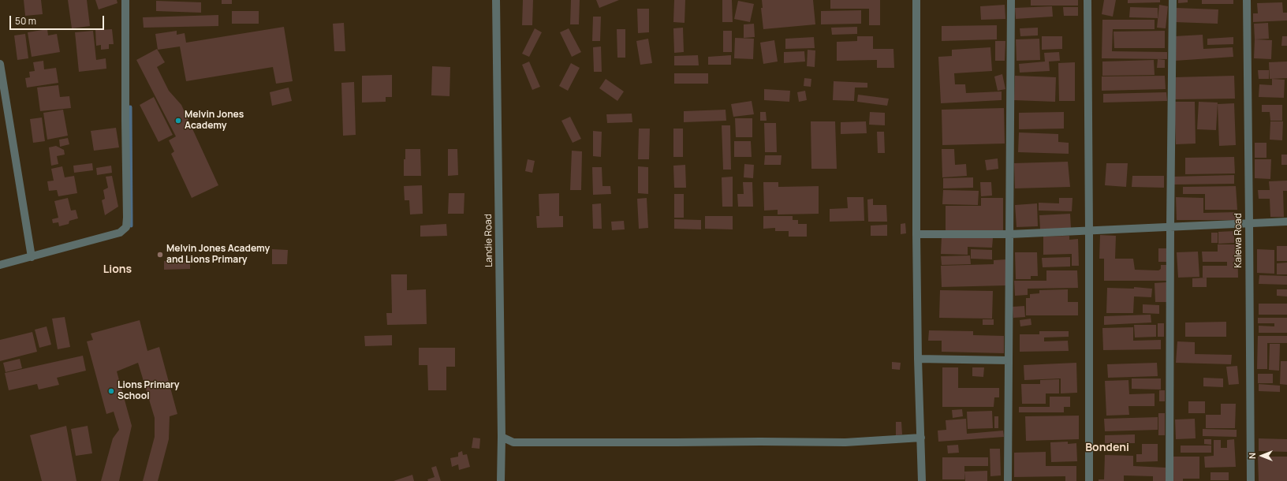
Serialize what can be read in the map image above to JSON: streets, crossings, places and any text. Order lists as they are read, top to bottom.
{
  "streets": {
    "street": ["Landie Road", "Kalewa Road"]
  },
  "districts": ["Lions", "Bondeni"],
  "places": ["Melvin Jones Academy", "Melvin Jones Academy and Lions Primary", "Lions Primary School"],
  "scale_bar": "50 m",
  "north": "left"
}
